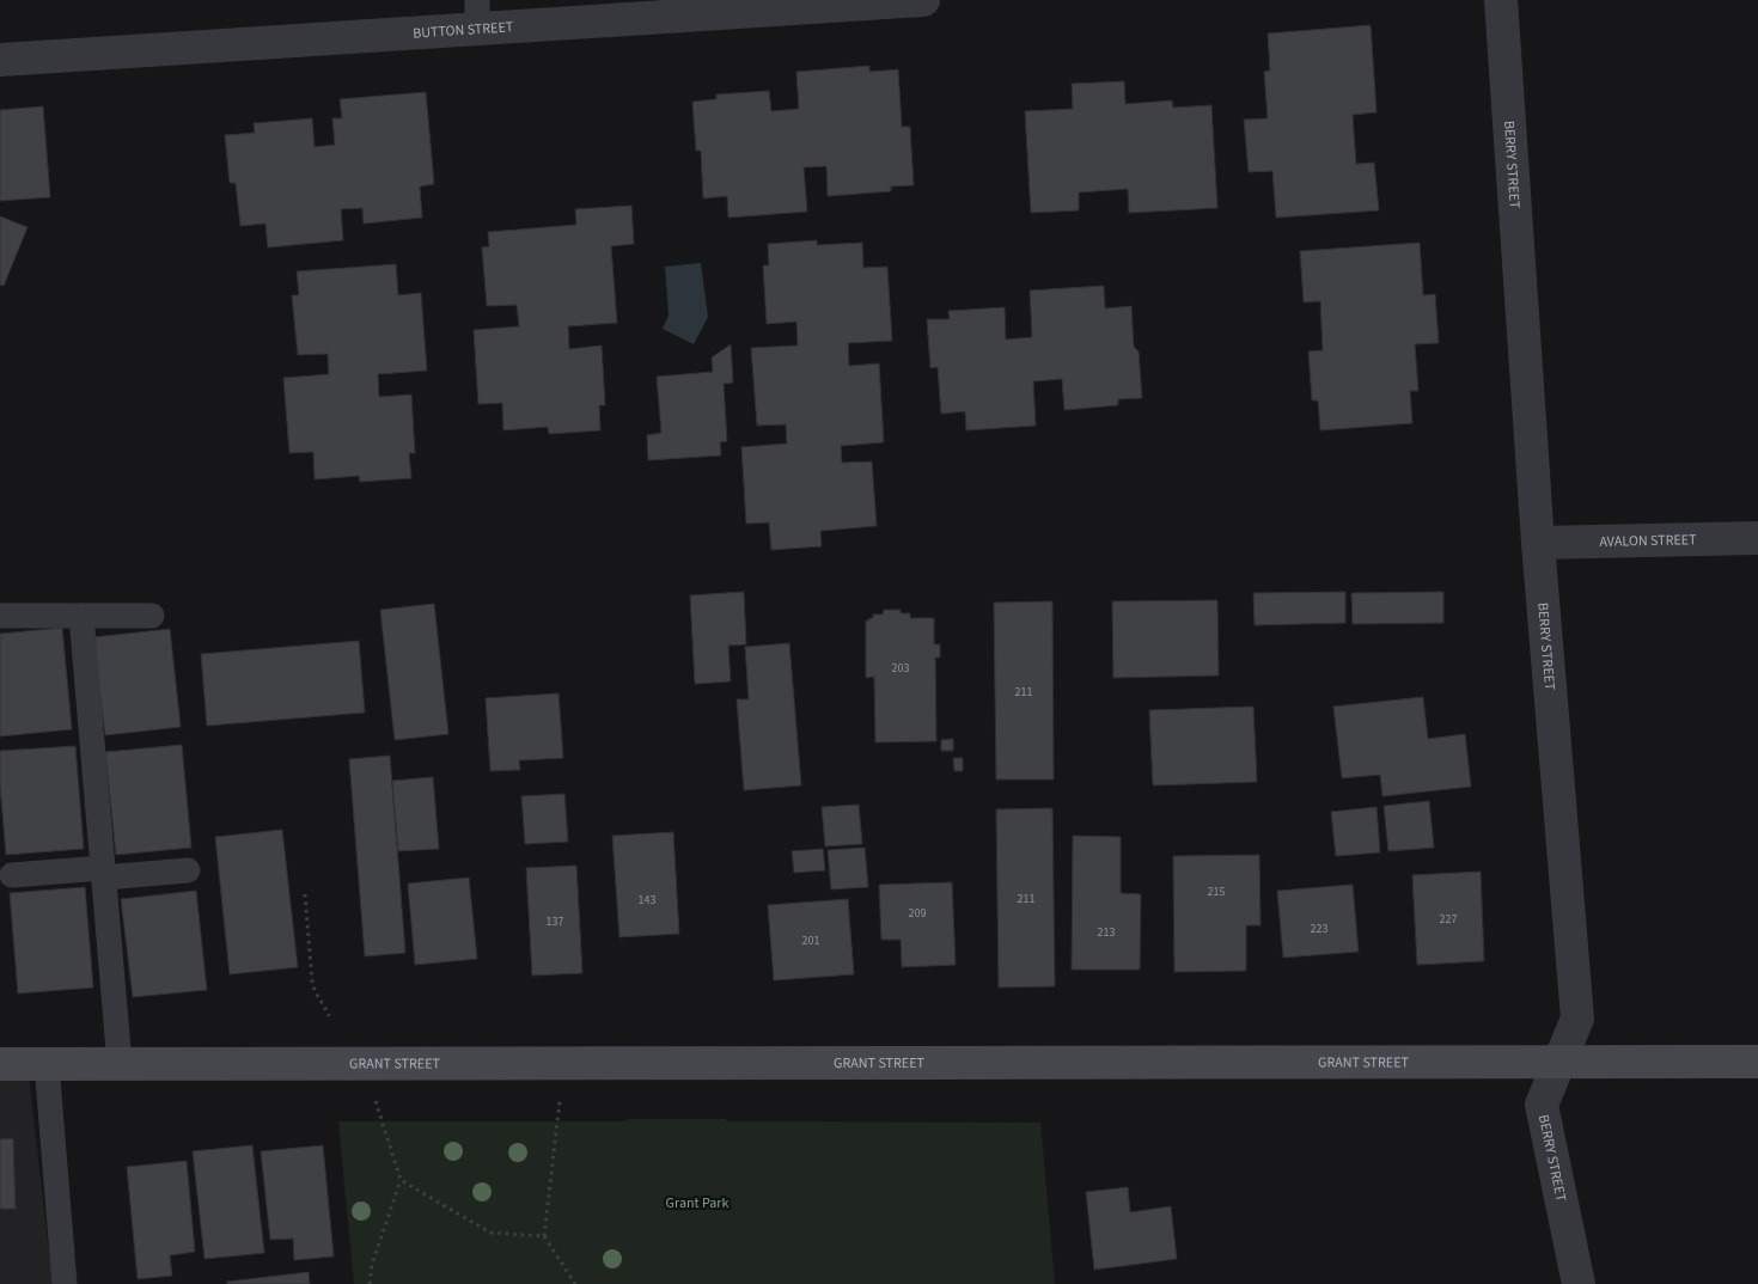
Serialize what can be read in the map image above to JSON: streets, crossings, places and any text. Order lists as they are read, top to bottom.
{
  "streets": {
    "street": [
      "BUTTON STREET",
      "BERRY STREET",
      "AVALON STREET",
      "GRANT STREET"
    ]
  },
  "crossings": [
    ["BERRY STREET", "AVALON STREET"],
    ["BERRY STREET", "GRANT STREET"]
  ],
  "parks": ["Grant Park"],
  "house_numbers": [
    "203",
    "211",
    "215",
    "211",
    "143",
    "209",
    "227",
    "137",
    "223",
    "213",
    "201"
  ]
}
